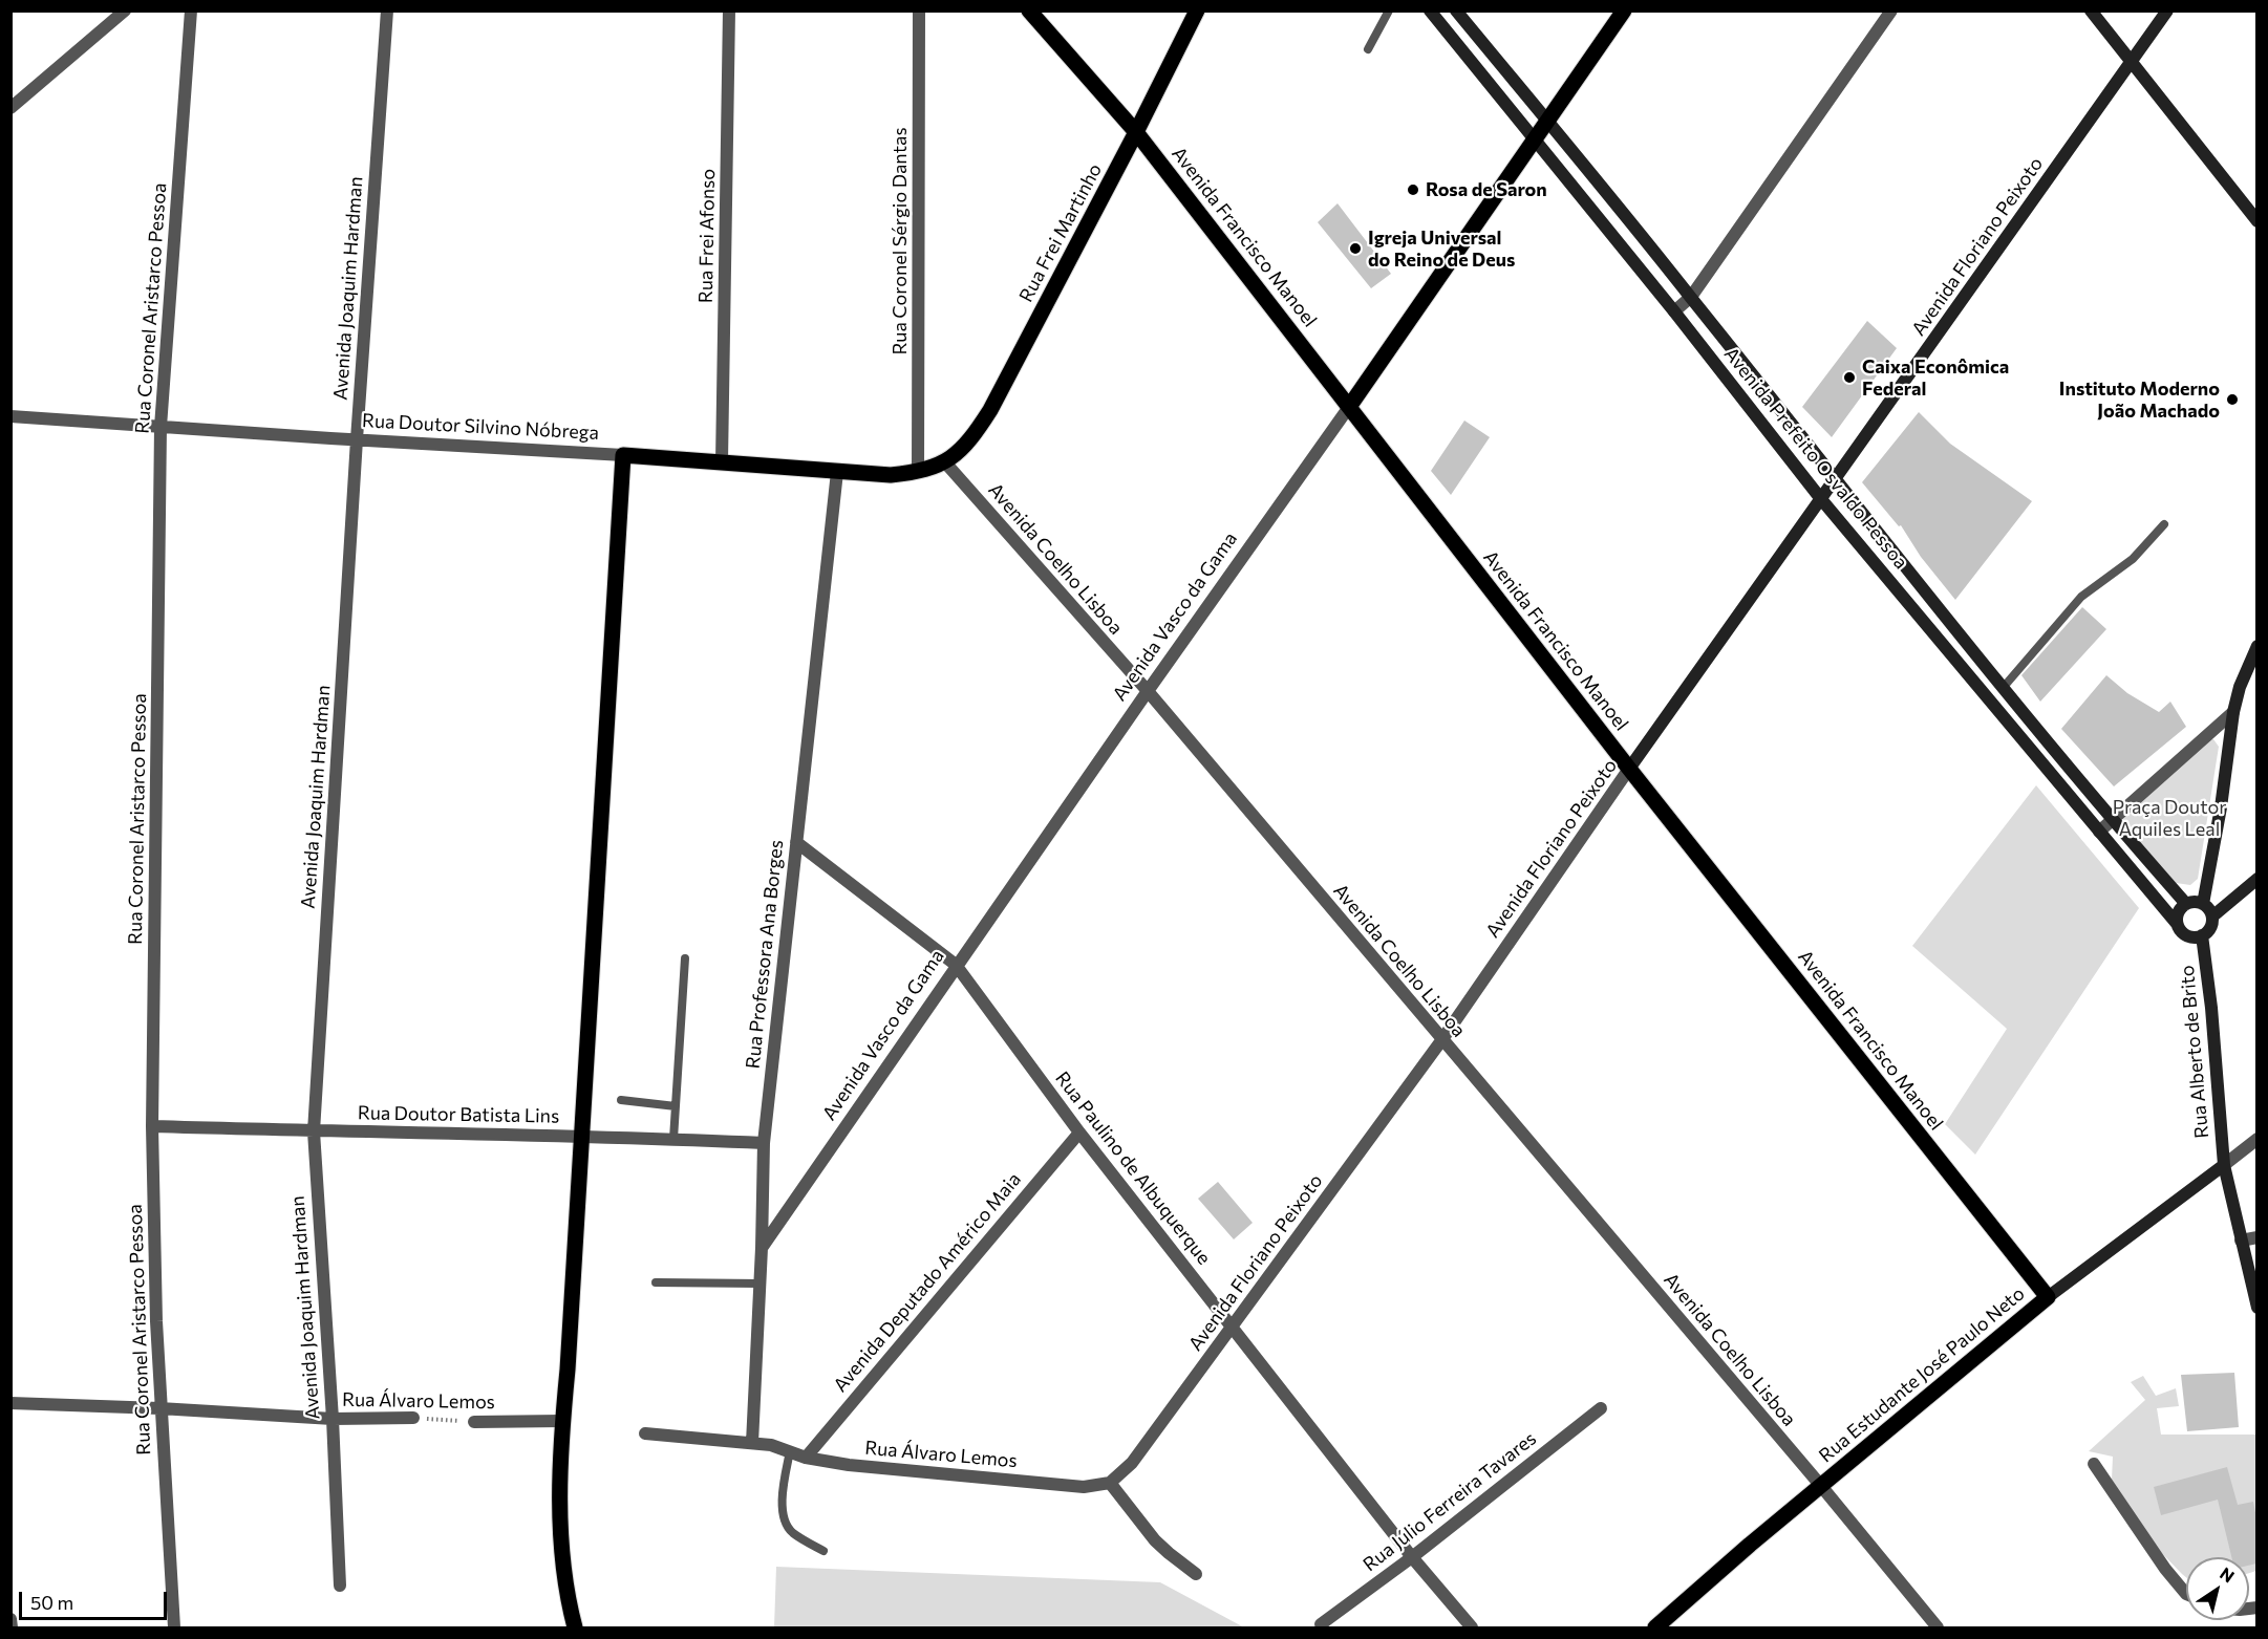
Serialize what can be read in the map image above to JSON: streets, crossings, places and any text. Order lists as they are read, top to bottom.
{
  "streets": {
    "main road": [
      "Rua Frei Martinho",
      "Avenida Francisco Manoel",
      "Rua Doutor Silvino Nóbrega",
      "Avenida Vasco da Gama",
      "Rua Estudante José Paulo Neto"
    ],
    "street": [
      "Rua Frei Afonso",
      "Rua Coronel Sérgio Dantas",
      "Avenida Floriano Peixoto",
      "Avenida Joaquim Hardman",
      "Rua Coronel Aristarco Pessoa",
      "Avenida Prefeito Osvaldo Pessoa",
      "Avenida Coelho Lisboa",
      "Rua Professora Ana Borges",
      "Rua Alberto de Brito",
      "Rua Doutor Batista Lins",
      "Rua Paulino de Albuquerque",
      "Avenida Deputado Américo Maia",
      "Rua Álvaro Lemos",
      "Rua Júlio Ferreira Tavares"
    ]
  },
  "crossings": [
    ["Rua Frei Martinho", "Avenida Francisco Manoel"],
    ["Rua Frei Martinho", "Rua Doutor Silvino Nóbrega"],
    ["Rua Frei Martinho", "Avenida Coelho Lisboa"],
    ["Rua Frei Afonso", "Rua Doutor Silvino Nóbrega"],
    ["Avenida Francisco Manoel", "Avenida Floriano Peixoto"],
    ["Avenida Francisco Manoel", "Avenida Vasco da Gama"],
    ["Avenida Francisco Manoel", "Rua Estudante José Paulo Neto"],
    ["Rua Coronel Sérgio Dantas", "Rua Doutor Silvino Nóbrega"],
    ["Avenida Floriano Peixoto", "Avenida Prefeito Osvaldo Pessoa"],
    ["Avenida Floriano Peixoto", "Avenida Coelho Lisboa"],
    ["Avenida Floriano Peixoto", "Rua Paulino de Albuquerque"],
    ["Avenida Floriano Peixoto", "Rua Álvaro Lemos"],
    ["Avenida Joaquim Hardman", "Rua Doutor Silvino Nóbrega"],
    ["Avenida Joaquim Hardman", "Rua Doutor Batista Lins"],
    ["Avenida Joaquim Hardman", "Rua Álvaro Lemos"],
    ["Rua Coronel Aristarco Pessoa", "Rua Doutor Silvino Nóbrega"],
    ["Rua Coronel Aristarco Pessoa", "Rua Doutor Batista Lins"],
    ["Rua Coronel Aristarco Pessoa", "Rua Álvaro Lemos"],
    ["Rua Doutor Silvino Nóbrega", "Avenida Coelho Lisboa"],
    ["Rua Doutor Silvino Nóbrega", "Rua Professora Ana Borges"],
    ["Avenida Prefeito Osvaldo Pessoa", "Avenida Vasco da Gama"],
    ["Avenida Prefeito Osvaldo Pessoa", "Rua Alberto de Brito"],
    ["Avenida Coelho Lisboa", "Avenida Vasco da Gama"],
    ["Avenida Coelho Lisboa", "Rua Estudante José Paulo Neto"],
    ["Avenida Vasco da Gama", "Rua Professora Ana Borges"],
    ["Avenida Vasco da Gama", "Rua Paulino de Albuquerque"],
    ["Rua Professora Ana Borges", "Rua Doutor Batista Lins"],
    ["Rua Professora Ana Borges", "Rua Paulino de Albuquerque"],
    ["Rua Professora Ana Borges", "Rua Álvaro Lemos"],
    ["Rua Alberto de Brito", "Rua Estudante José Paulo Neto"],
    ["Rua Paulino de Albuquerque", "Avenida Deputado Américo Maia"],
    ["Rua Paulino de Albuquerque", "Rua Júlio Ferreira Tavares"],
    ["Avenida Deputado Américo Maia", "Rua Álvaro Lemos"]
  ],
  "parks": ["Praça Doutor Aquiles Leal"],
  "places": [
    "Rosa de Saron",
    "Igreja Universal do Reino de Deus",
    "Caixa Econômica Federal",
    "Instituto Moderno João Machado"
  ],
  "scale_bar": "50 m",
  "north": "top right"
}
